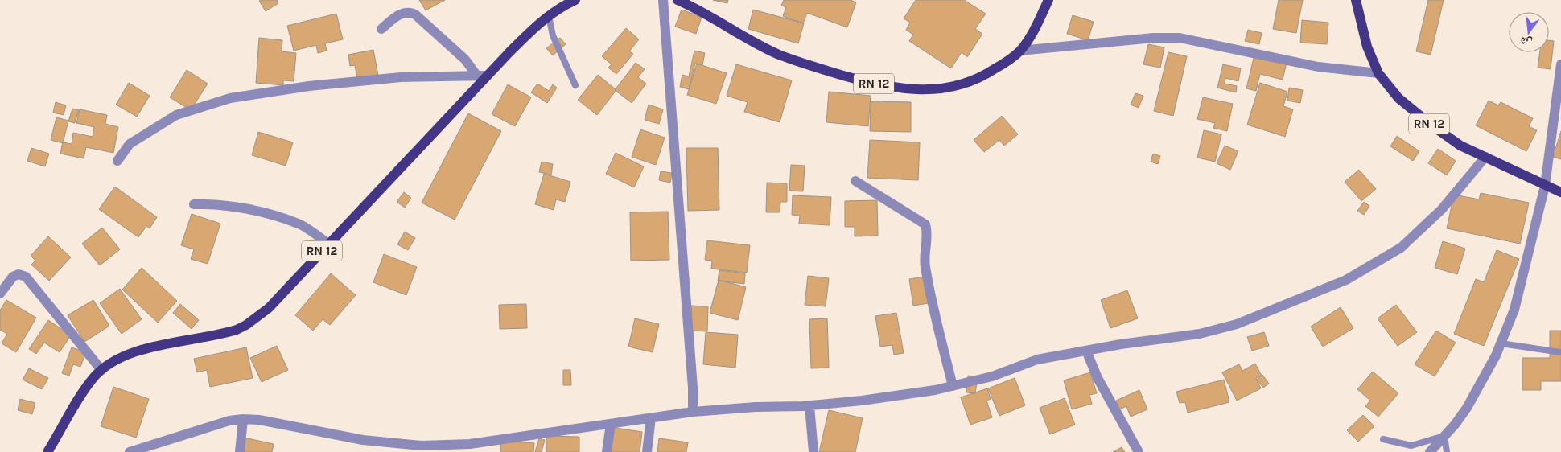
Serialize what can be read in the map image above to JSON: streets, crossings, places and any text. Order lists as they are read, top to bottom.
{
  "streets": {
    "main road": ["RN 12"]
  },
  "north": "bottom"
}
